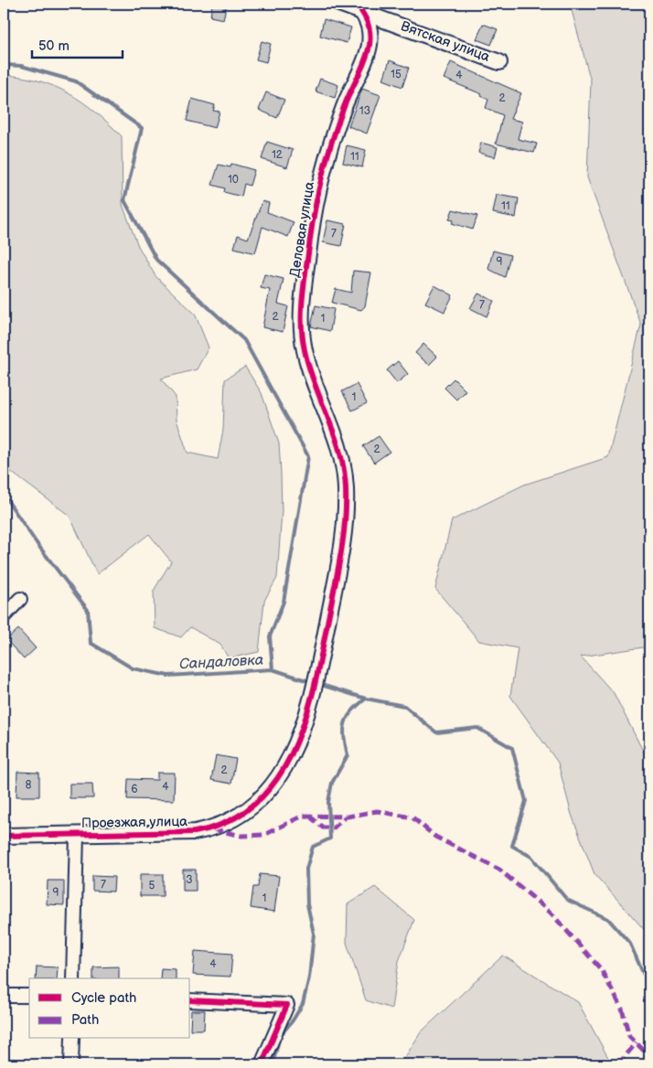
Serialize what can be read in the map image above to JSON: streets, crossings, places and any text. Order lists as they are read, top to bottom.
{
  "streets": {
    "street": ["Вятская улица", "Деловая улица", "Проезжая улица"]
  },
  "crossings": [
    ["Вятская улица", "Деловая улица"],
    ["Деловая улица", "Проезжая улица"]
  ],
  "water": ["Сандаловка"],
  "house_numbers": [
    "15",
    "4",
    "2",
    "13",
    "12",
    "11",
    "10",
    "11",
    "7",
    "9",
    "7",
    "2",
    "1",
    "1",
    "2",
    "2",
    "8",
    "4",
    "6",
    "3",
    "7",
    "5",
    "9",
    "1",
    "4"
  ],
  "legend": ["Cycle path", "Path"],
  "scale_bar": "50 m"
}
